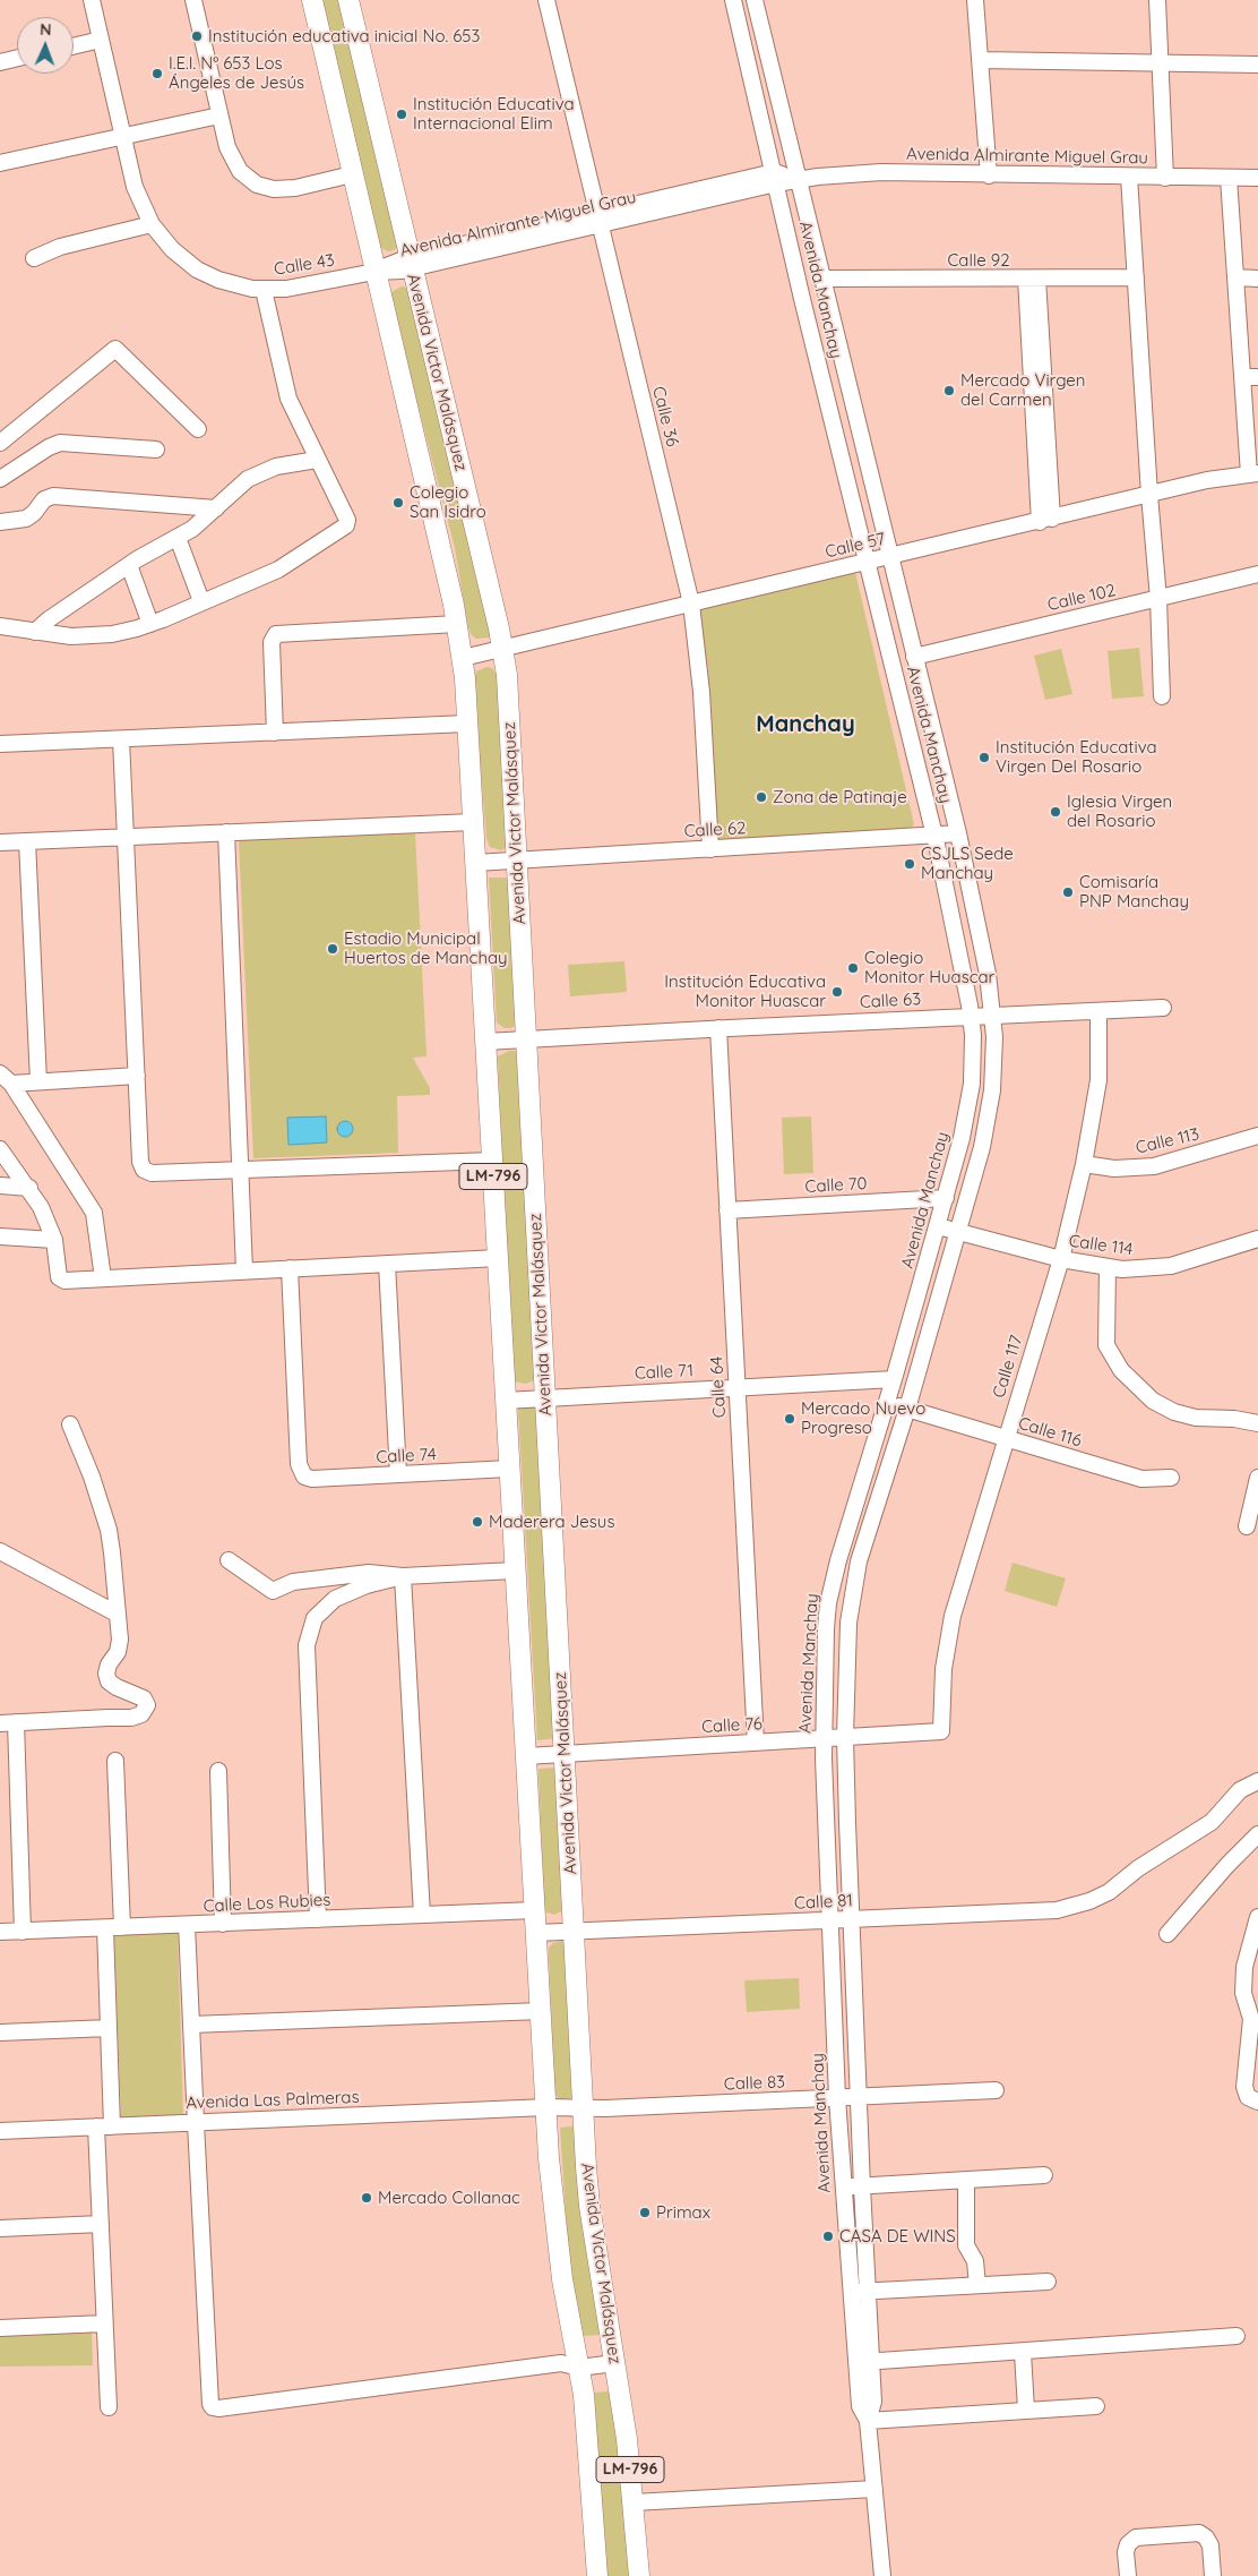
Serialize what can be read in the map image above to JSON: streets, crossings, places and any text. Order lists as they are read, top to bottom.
{
  "streets": {
    "main road": ["Avenida Victor Malásquez", "LM-796"],
    "street": [
      "Avenida Almirante Miguel Grau",
      "Calle 92",
      "Calle 43",
      "Avenida Manchay",
      "Calle 36",
      "Calle 57",
      "Calle 102",
      "Calle 62",
      "Calle 63",
      "Calle 113",
      "Calle 70",
      "Calle 114",
      "Calle 117",
      "Calle 71",
      "Calle 64",
      "Calle 116",
      "Calle 74",
      "Calle 76",
      "Calle 81",
      "Calle Los Rubies",
      "Calle 83",
      "Avenida Las Palmeras"
    ]
  },
  "crossings": [
    ["Avenida Almirante Miguel Grau", "Calle 43"],
    ["Avenida Almirante Miguel Grau", "Avenida Manchay"],
    ["Avenida Almirante Miguel Grau", "Avenida Victor Malásquez"],
    ["Avenida Almirante Miguel Grau", "Calle 36"],
    ["Calle 92", "Avenida Manchay"],
    ["Calle 43", "Avenida Victor Malásquez"],
    ["Avenida Manchay", "Calle 57"],
    ["Avenida Manchay", "Calle 102"],
    ["Avenida Manchay", "Calle 62"],
    ["Avenida Manchay", "Calle 63"],
    ["Avenida Manchay", "Calle 70"],
    ["Avenida Manchay", "Calle 114"],
    ["Avenida Manchay", "Calle 71"],
    ["Avenida Manchay", "Calle 116"],
    ["Avenida Manchay", "Calle 76"],
    ["Avenida Manchay", "Calle 81"],
    ["Avenida Manchay", "Calle 83"],
    ["Avenida Victor Malásquez", "Calle 57"],
    ["Avenida Victor Malásquez", "Calle 62"],
    ["Avenida Victor Malásquez", "Calle 63"],
    ["Avenida Victor Malásquez", "Calle 71"],
    ["Avenida Victor Malásquez", "Calle 74"],
    ["Avenida Victor Malásquez", "Calle 76"],
    ["Avenida Victor Malásquez", "Calle 81"],
    ["Avenida Victor Malásquez", "Calle Los Rubies"],
    ["Avenida Victor Malásquez", "Calle 83"],
    ["Avenida Victor Malásquez", "Avenida Las Palmeras"],
    ["Calle 36", "Calle 57"],
    ["Calle 36", "Calle 62"],
    ["Calle 63", "Calle 117"],
    ["Calle 63", "Calle 64"],
    ["Calle 113", "Calle 117"],
    ["Calle 70", "Calle 64"],
    ["Calle 114", "Calle 117"],
    ["Calle 117", "Calle 116"],
    ["Calle 117", "Calle 76"],
    ["Calle 71", "Calle 64"],
    ["Calle 64", "Calle 76"],
    ["Calle 83", "Avenida Las Palmeras"]
  ],
  "districts": ["Manchay"],
  "places": [
    "Institución educativa inicial No. 653",
    "I.E.I. N° 653 Los Ángeles de Jesús",
    "Institución Educativa Internacional Elim",
    "Mercado Virgen del Carmen",
    "Colegio San Isidro",
    "Institución Educativa Virgen Del Rosario",
    "Zona de Patinaje",
    "Iglesia Virgen del Rosario",
    "CSJLS Sede Manchay",
    "Comisaría PNP Manchay",
    "Estadio Municipal Huertos de Manchay",
    "Colegio Monitor Huascar",
    "Institución Educativa Monitor Huascar",
    "Mercado Nuevo Progreso",
    "Maderera Jesus",
    "Mercado Collanac",
    "Primax",
    "CASA DE WINS"
  ],
  "north": "top"
}
